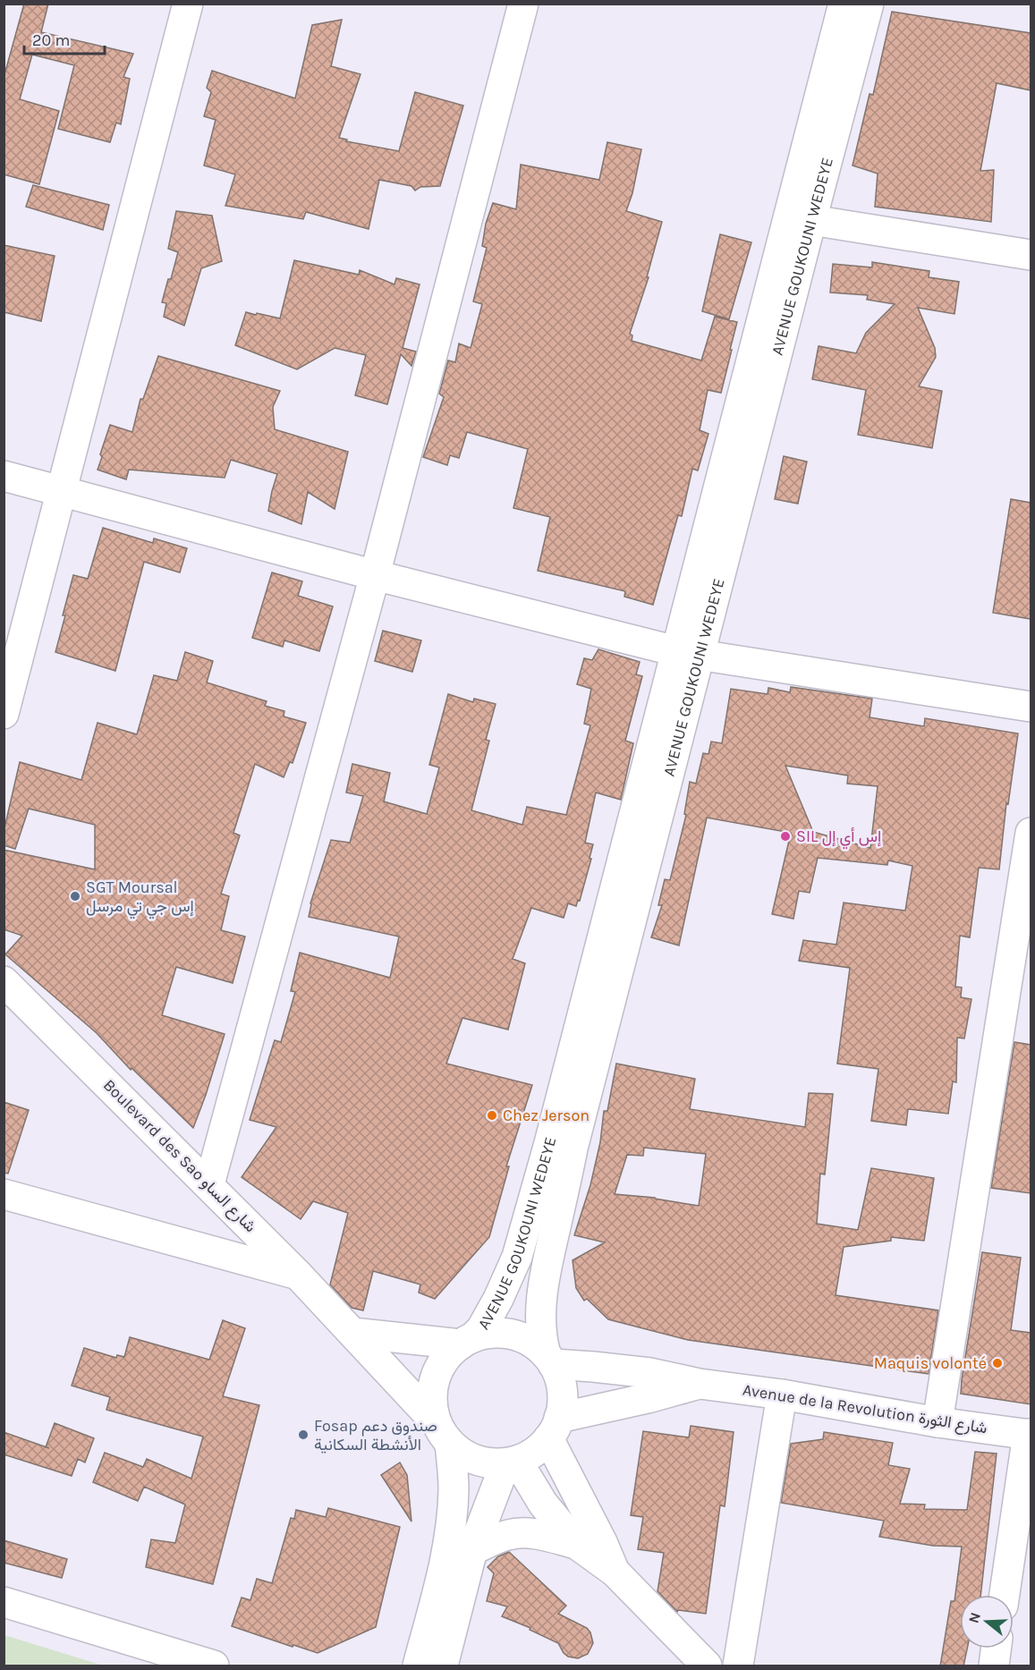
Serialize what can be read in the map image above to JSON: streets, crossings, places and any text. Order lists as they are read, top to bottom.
{
  "streets": {
    "street": ["AVENUE GOUKOUNI WEDEYE", "Boulevard des Sao شارع الساو", "Avenue de la Revolution شارع الثورة"]
  },
  "crossings": [
    ["AVENUE GOUKOUNI WEDEYE", "Boulevard des Sao شارع الساو"],
    ["AVENUE GOUKOUNI WEDEYE", "Avenue de la Revolution شارع الثورة"],
    ["Boulevard des Sao شارع الساو", "Avenue de la Revolution شارع الثورة"]
  ],
  "places": [
    "SIL إس أي إل",
    "SGT Moursal إس جي تي مرسل",
    "Chez Jerson",
    "Maquis volonté",
    "Fosap صندوق دعم الأنشطة السكانية"
  ],
  "scale_bar": "20 m",
  "north": "left"
}
